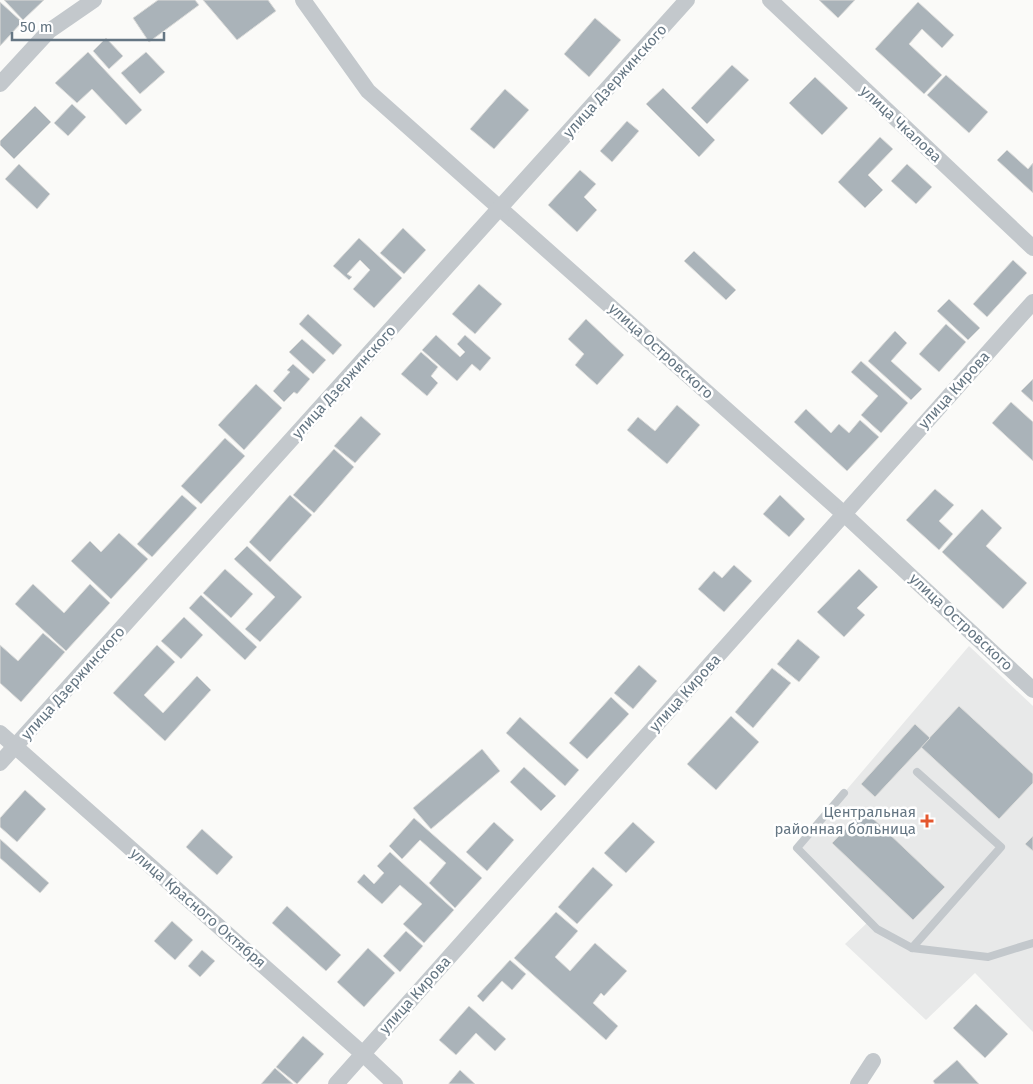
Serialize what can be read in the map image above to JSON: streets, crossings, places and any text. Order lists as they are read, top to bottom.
{
  "streets": {
    "street": [
      "улица Дзержинского",
      "улица Чкалова",
      "улица Островского",
      "улица Кирова",
      "улица Красного Октября"
    ]
  },
  "crossings": [
    ["улица Дзержинского", "улица Островского"],
    ["улица Дзержинского", "улица Красного Октября"],
    ["улица Островского", "улица Кирова"],
    ["улица Кирова", "улица Красного Октября"]
  ],
  "places": {
    "health": ["Центральная районная больница"]
  },
  "scale_bar": "50 m"
}
